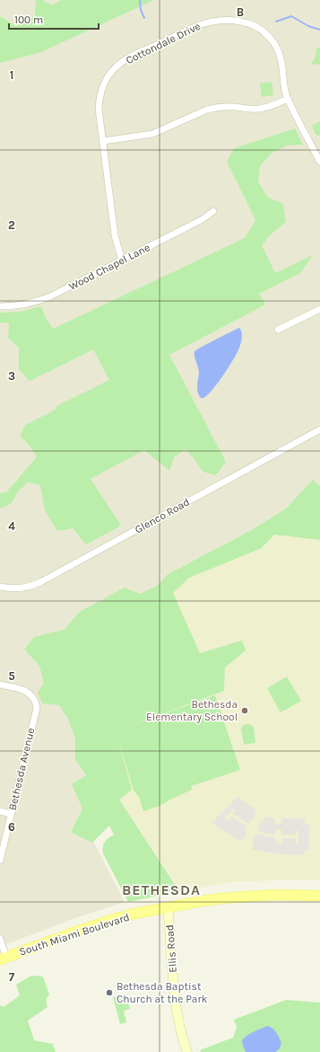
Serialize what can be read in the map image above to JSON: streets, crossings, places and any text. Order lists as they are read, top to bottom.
{
  "streets": {
    "main road": ["South Miami Boulevard", "Ellis Road"],
    "street": [
      "Cottondale Drive",
      "Wood Chapel Lane",
      "Glenco Road",
      "Bethesda Avenue"
    ]
  },
  "crossings": [
    ["Cottondale Drive", "Wood Chapel Lane"],
    ["South Miami Boulevard", "Ellis Road"]
  ],
  "districts": ["BETHESDA"],
  "places": ["Bethesda Elementary School", "Bethesda Baptist Church at the Park"],
  "scale_bar": "100 m",
  "grid": {
    "columns": ["B"],
    "rows": [
      "1",
      "2",
      "3",
      "4",
      "5",
      "6",
      "7"
    ]
  }
}
